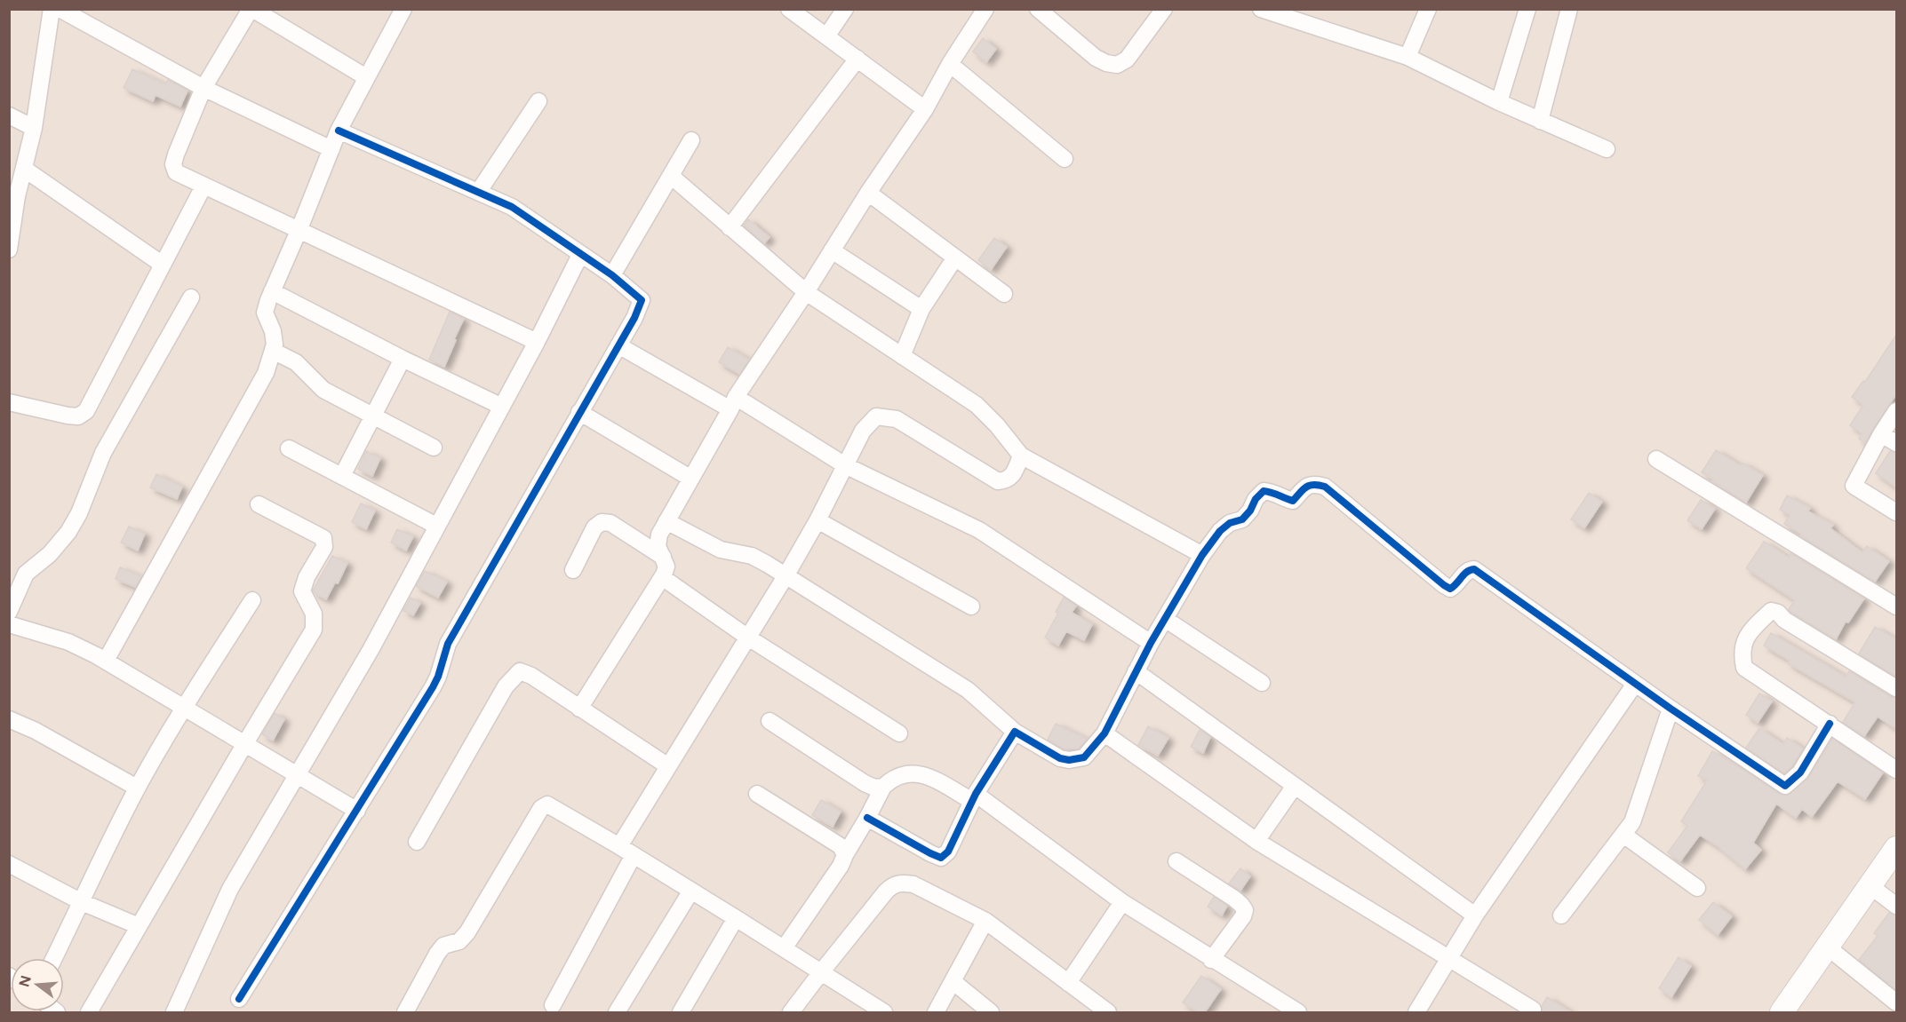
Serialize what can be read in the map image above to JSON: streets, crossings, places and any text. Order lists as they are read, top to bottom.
{
  "north": "left"
}
